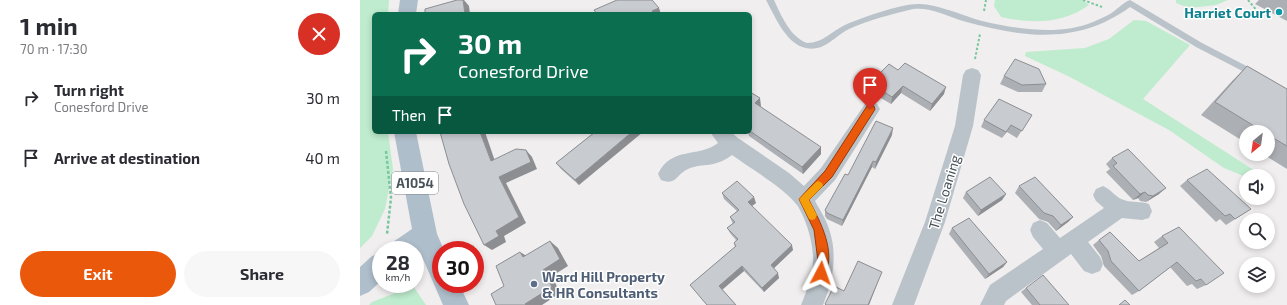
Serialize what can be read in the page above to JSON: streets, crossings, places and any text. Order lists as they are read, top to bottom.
{
  "streets": {
    "main road": ["A1054"],
    "street": ["The Loaning"]
  },
  "places": ["Harriet Court", "Ward Hill Property & HR Consultants"],
  "north": "bottom left",
  "page": {
    "heading": ["1 min", "70 m · 17:30"],
    "turn": ["30 m", "Conesford Drive"],
    "list": [
      {
        "name": "Turn right",
        "note": "Conesford Drive",
        "value": "30 m"
      },
      {
        "name": "Arrive at destination",
        "value": "40 m"
      }
    ],
    "then": "Then",
    "speed": "28 km/h",
    "limit": "30",
    "buttons": ["Exit", "Share"]
  }
}
